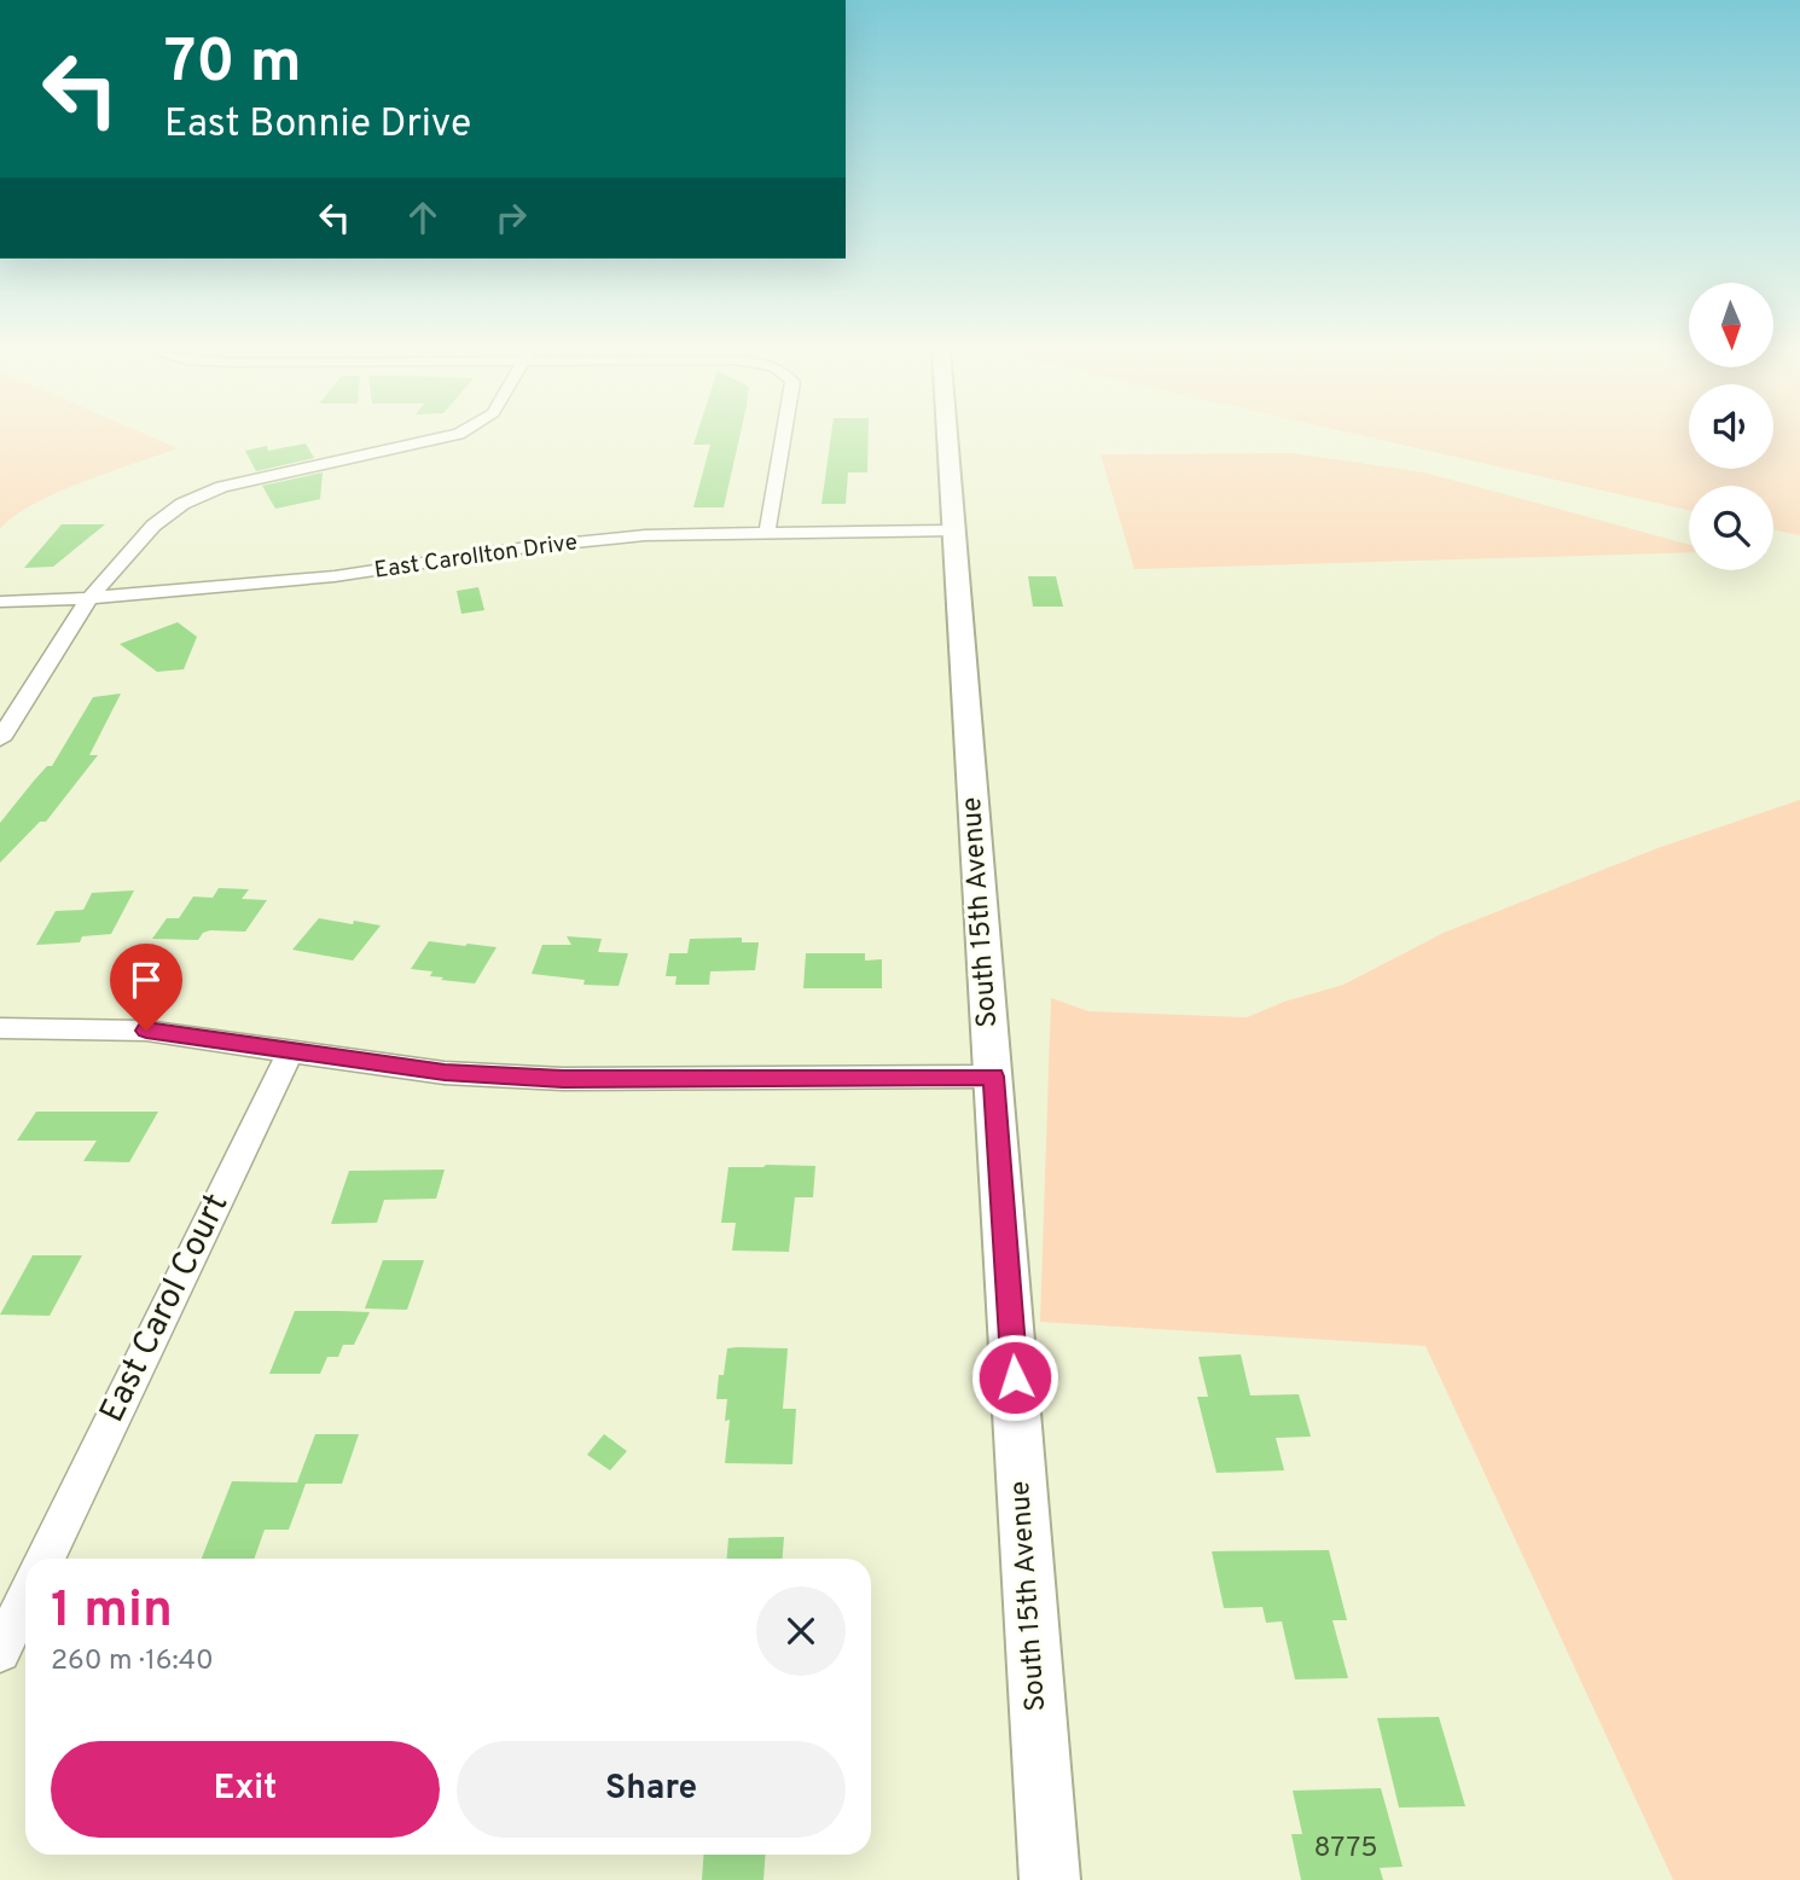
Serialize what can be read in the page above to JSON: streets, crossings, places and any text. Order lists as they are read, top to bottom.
{
  "streets": {
    "street": ["East Carollton Drive", "South 15th Avenue", "East Carol Court"]
  },
  "crossings": [
    ["East Carollton Drive", "South 15th Avenue"]
  ],
  "house_numbers": ["8775"],
  "north": "bottom",
  "page": {
    "turn": ["70 m", "East Bonnie Drive"],
    "heading": ["1 min", "260 m · 16:40"],
    "buttons": ["Exit", "Share"]
  }
}
